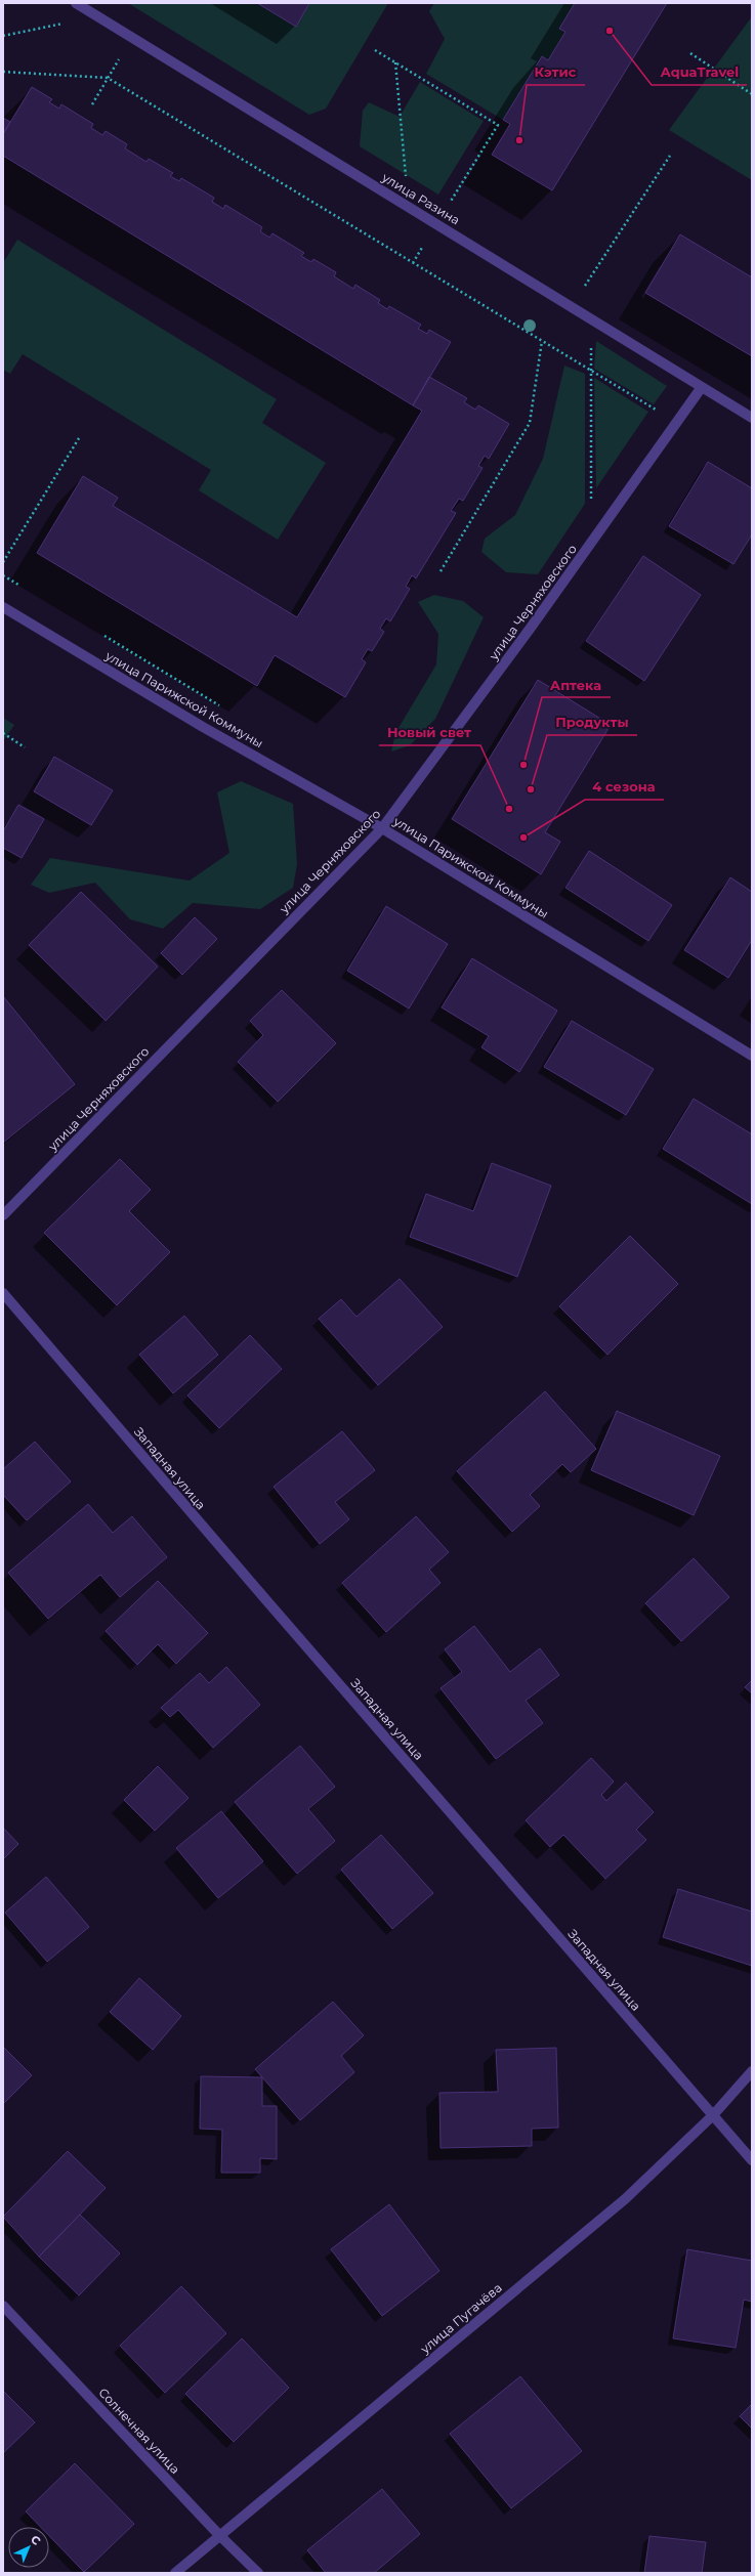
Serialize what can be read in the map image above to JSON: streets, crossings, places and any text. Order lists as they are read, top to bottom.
{
  "streets": {
    "street": [
      "улица Разина",
      "улица Черняховского",
      "улица Парижской Коммуны",
      "Западная улица",
      "улица Пугачёва",
      "Солнечная улица"
    ]
  },
  "crossings": [
    ["улица Разина", "улица Черняховского"],
    ["улица Черняховского", "улица Парижской Коммуны"],
    ["Западная улица", "улица Пугачёва"],
    ["улица Пугачёва", "Солнечная улица"]
  ],
  "places": [
    "AquaTravel",
    "Кэтис",
    "Аптека",
    "Продукты",
    "Новый свет",
    "4 сезона"
  ],
  "north": "top right"
}
